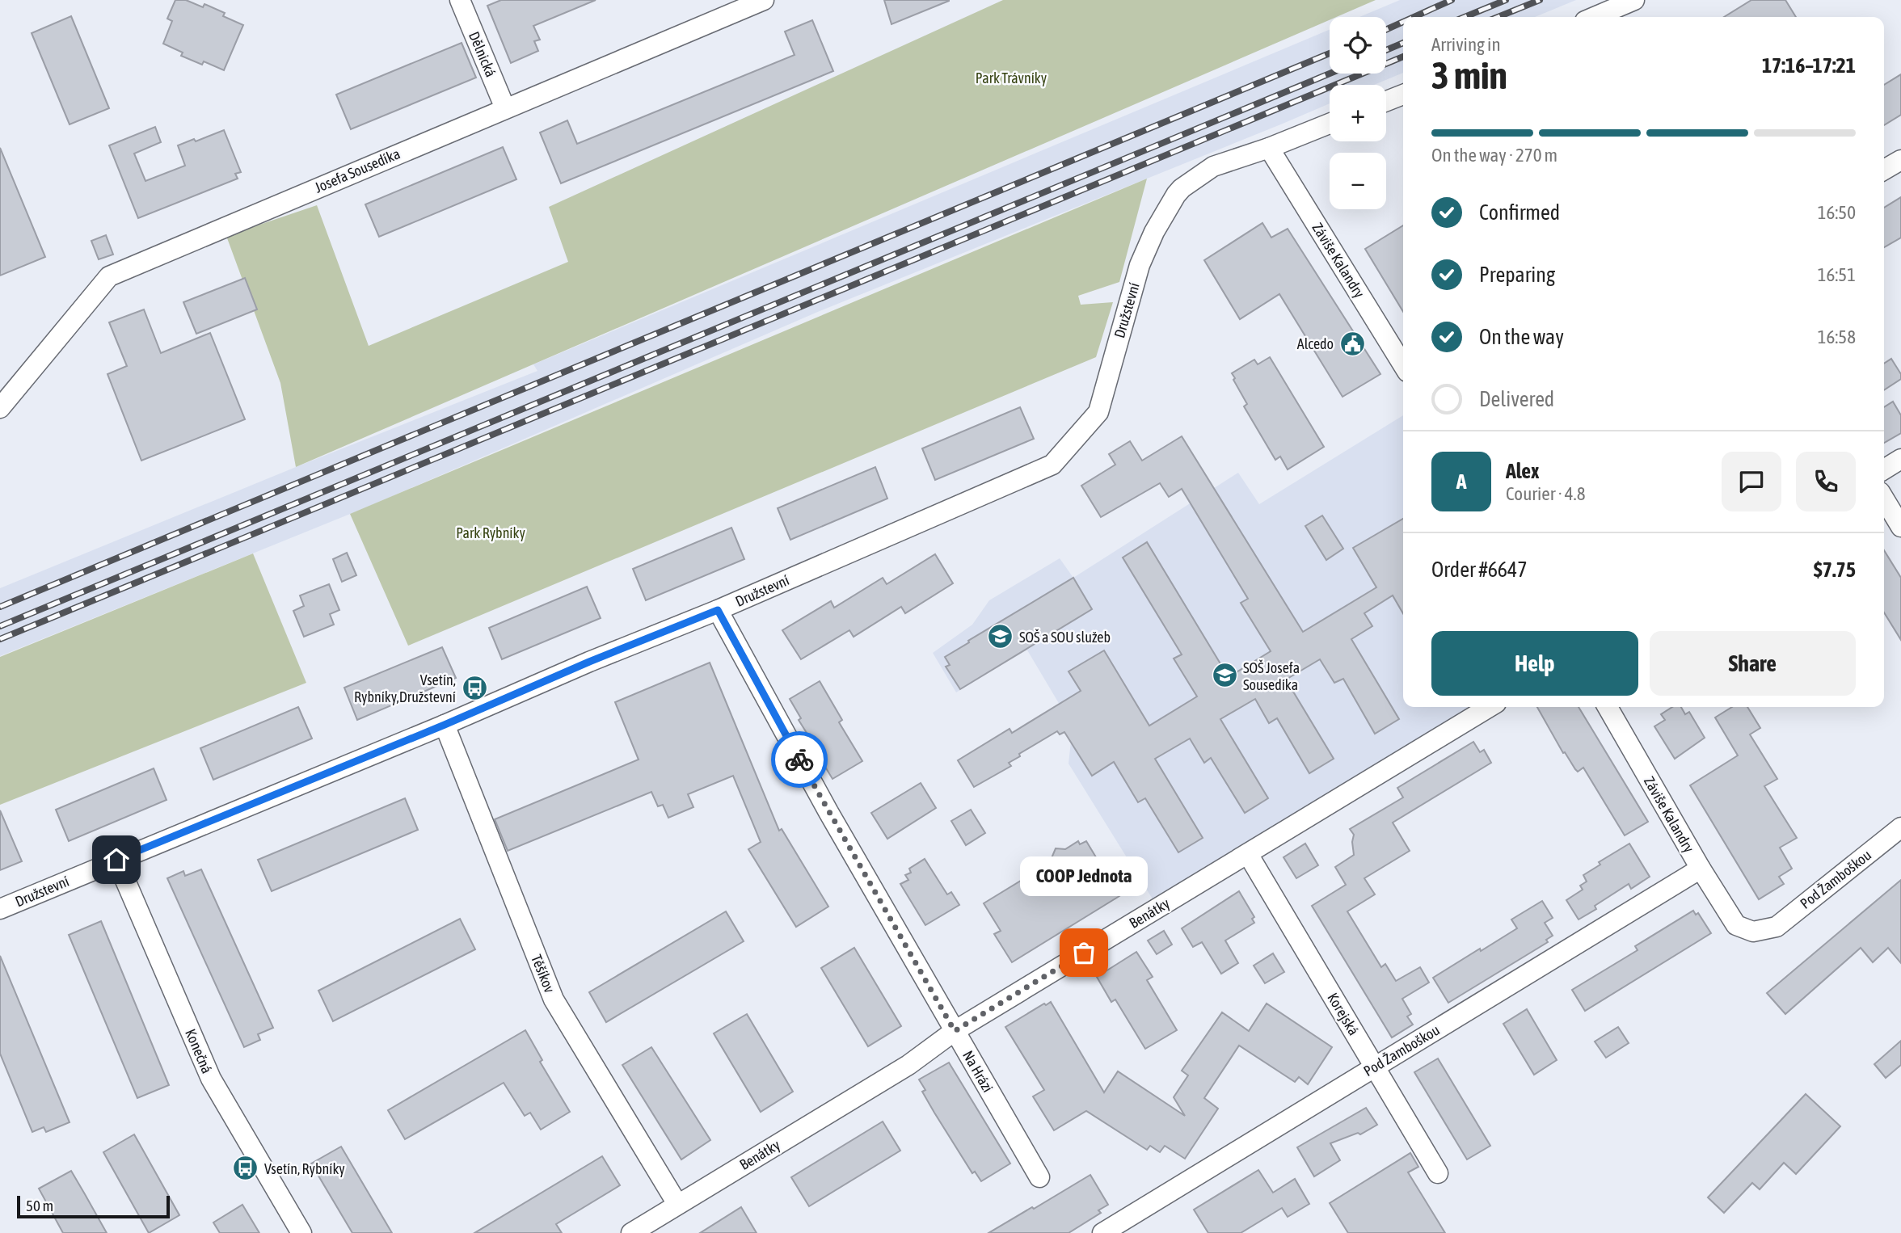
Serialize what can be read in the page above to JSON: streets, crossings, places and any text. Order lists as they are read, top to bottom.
{
  "streets": {
    "street": [
      "Dělnická",
      "Josefa Sousedíka",
      "Záviše Kalandry",
      "Družstevní",
      "Pod Žamboškou",
      "Benátky",
      "Těšíkov",
      "Korejská",
      "Konečná",
      "Na Hrázi"
    ]
  },
  "crossings": [
    ["Dělnická", "Josefa Sousedíka"],
    ["Záviše Kalandry", "Družstevní"],
    ["Záviše Kalandry", "Pod Žamboškou"],
    ["Družstevní", "Těšíkov"],
    ["Družstevní", "Konečná"],
    ["Družstevní", "Na Hrázi"],
    ["Pod Žamboškou", "Korejská"],
    ["Benátky", "Těšíkov"],
    ["Benátky", "Korejská"],
    ["Benátky", "Na Hrázi"]
  ],
  "parks": ["Park Trávníky", "Park Rybníky"],
  "places": {
    "public building": ["Alcedo"],
    "school or university": ["SOŠ a SOU služeb", "SOŠ Josefa Sousedíka"],
    "bus stop": ["Vsetín, Rybníky,Družstevní", "Vsetín, Rybníky"],
    "other": ["COOP Jednota"]
  },
  "scale_bar": "50 m",
  "page": {
    "map_buttons": ["+", "−"],
    "heading": ["3 min", "Arriving in", "17:16–17:21"],
    "panel": [
      "Alex",
      "Courier · 4.8",
      "Order #6647",
      "$7.75"
    ],
    "bar": "On the way · 270 m",
    "list": [
      ["Confirmed", "16:50"],
      ["Preparing", "16:51"],
      ["On the way", "16:58"],
      "Delivered"
    ],
    "round": "A",
    "buttons": ["Help", "Share"],
    "bubble": "COOP Jednota",
    "scale": "50 m"
  }
}
